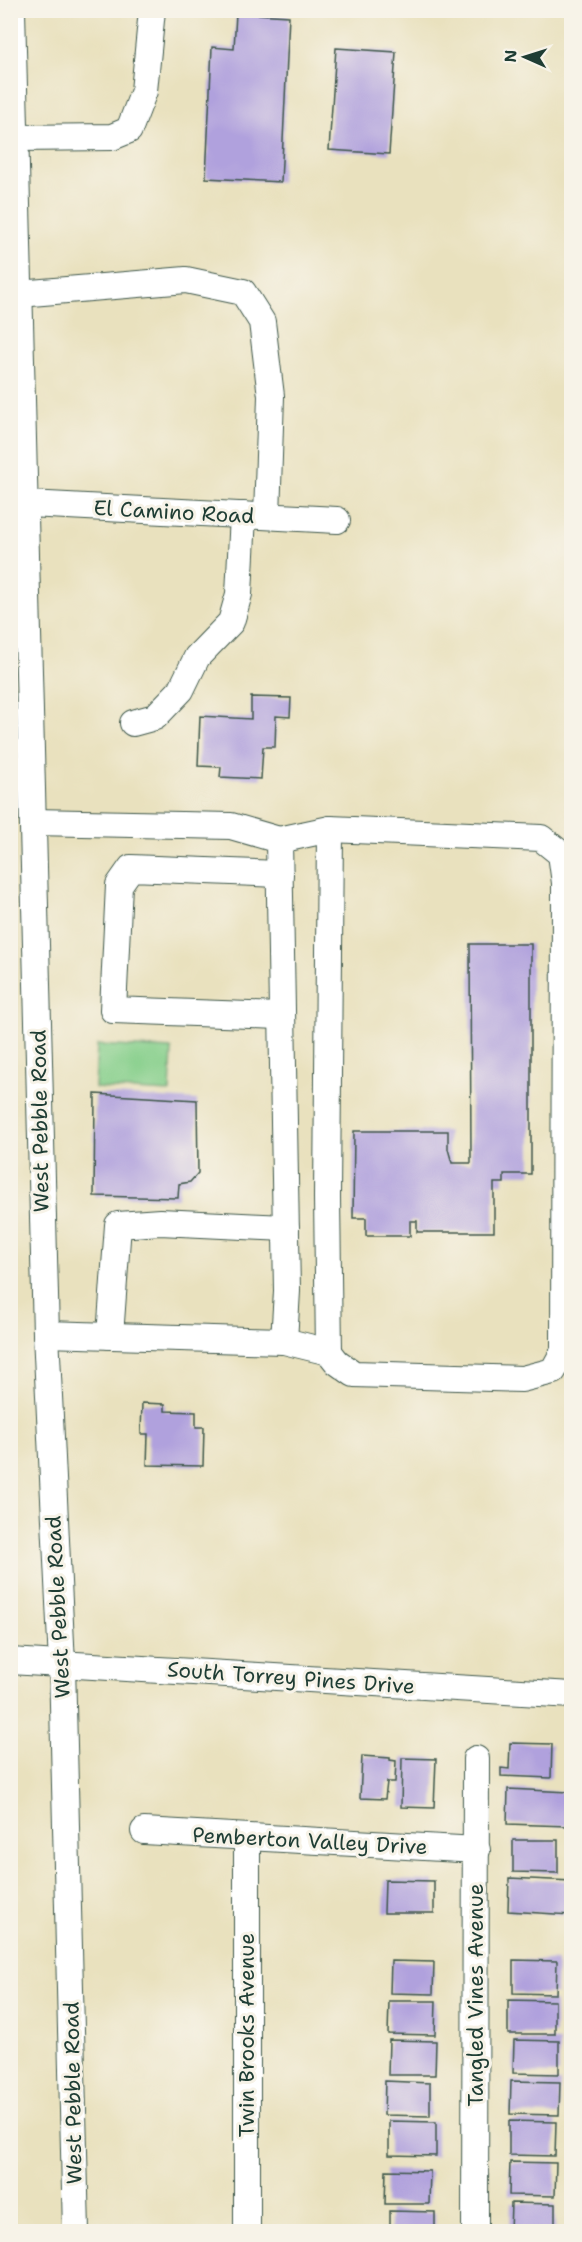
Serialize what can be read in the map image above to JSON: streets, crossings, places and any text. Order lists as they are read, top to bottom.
{
  "streets": {
    "street": [
      "El Camino Road",
      "West Pebble Road",
      "South Torrey Pines Drive",
      "Pemberton Valley Drive",
      "Tangled Vines Avenue",
      "Twin Brooks Avenue"
    ]
  },
  "crossings": [
    ["El Camino Road", "West Pebble Road"],
    ["West Pebble Road", "South Torrey Pines Drive"],
    ["Pemberton Valley Drive", "Tangled Vines Avenue"],
    ["Pemberton Valley Drive", "Twin Brooks Avenue"]
  ],
  "north": "left"
}
